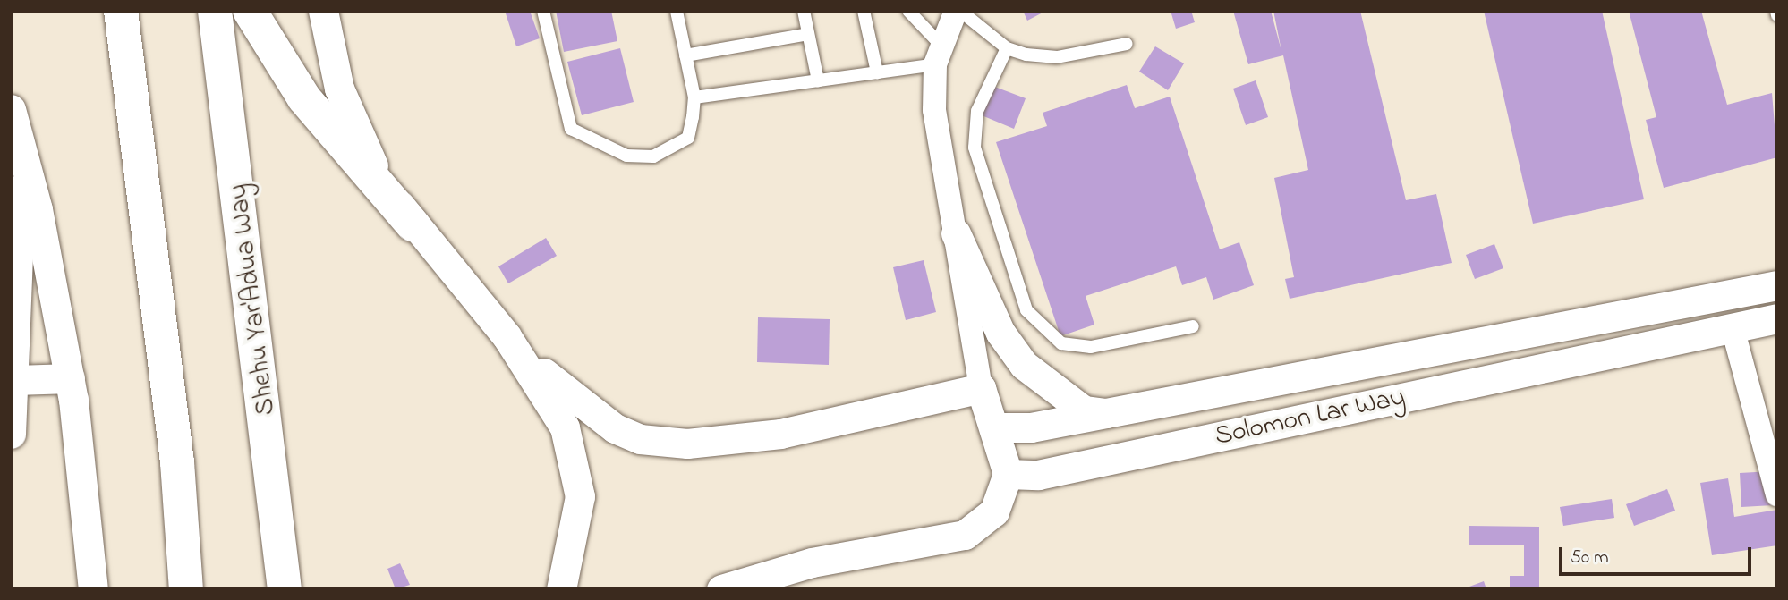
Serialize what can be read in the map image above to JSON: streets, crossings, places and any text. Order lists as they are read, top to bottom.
{
  "streets": {
    "highway": ["Shehu Yar'Adua Way"],
    "street": ["Solomon Lar Way"]
  },
  "scale_bar": "50 m"
}
